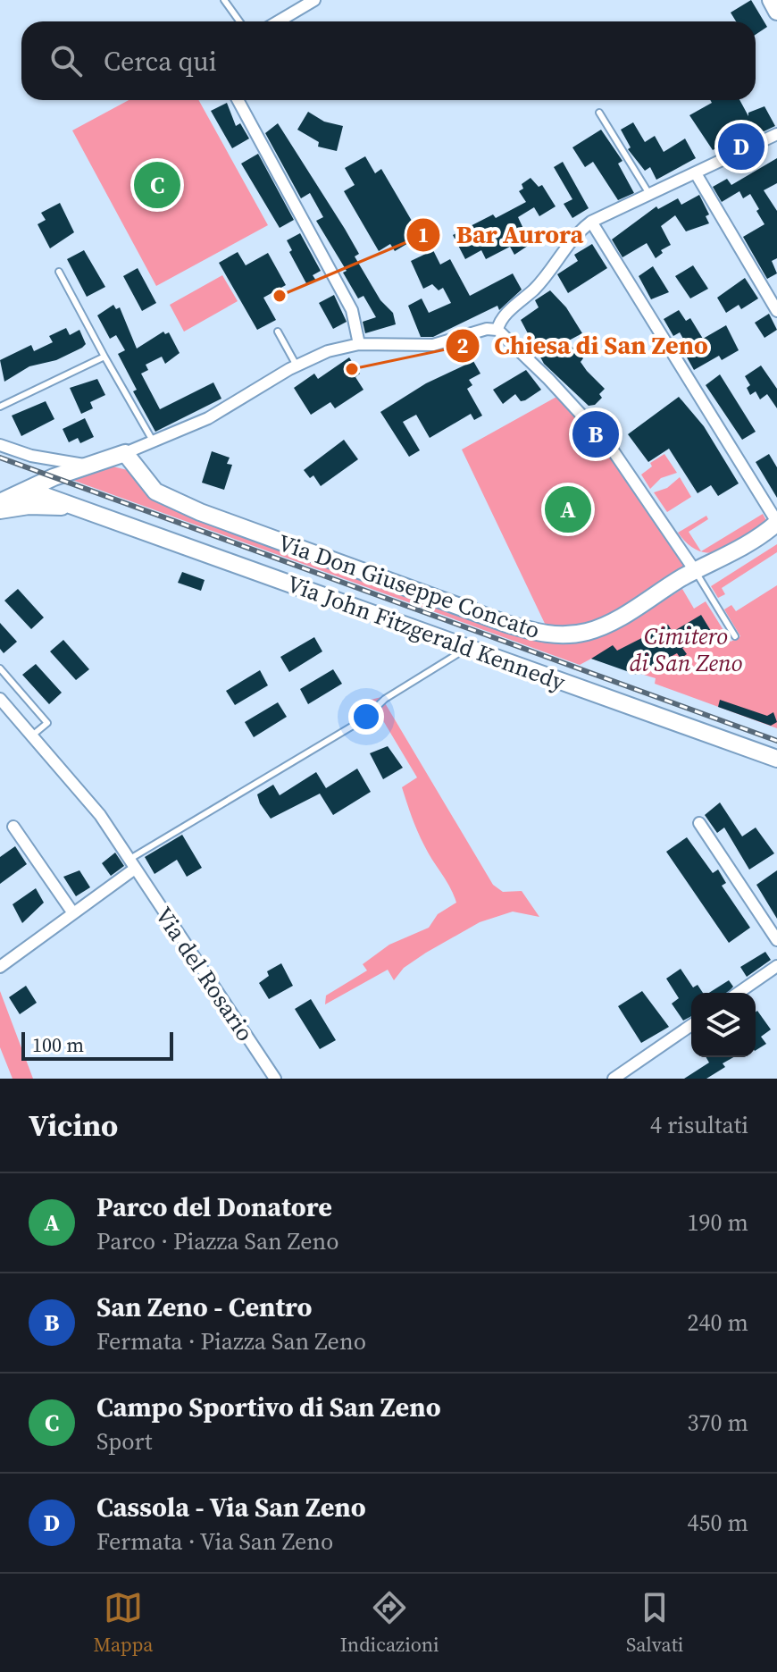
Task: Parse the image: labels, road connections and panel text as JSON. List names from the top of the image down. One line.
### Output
{"streets":{"main road":["Via Don Giuseppe Concato","Via John Fitzgerald Kennedy"],"street":["Via del Rosario"]},"parks":["Cimitero di San Zeno"],"places":["Bar Aurora","Chiesa di San Zeno"],"scale_bar":"100 m","page":{"search":"Cerca qui","pins":["D","C","B","A"],"scale":"100 m","heading":["Vicino","4 risultati"],"list":[{"mark":"A","name":"Parco del Donatore","note":"Parco · Piazza San Zeno","value":"190 m"},{"mark":"B","name":"San Zeno - Centro","note":"Fermata · Piazza San Zeno","value":"240 m"},{"mark":"C","name":"Campo Sportivo di San Zeno","note":"Sport","value":"370 m"},{"mark":"D","name":"Cassola - Via San Zeno","note":"Fermata · Via San Zeno","value":"450 m"}],"nav":["Mappa","Indicazioni","Salvati"]}}
